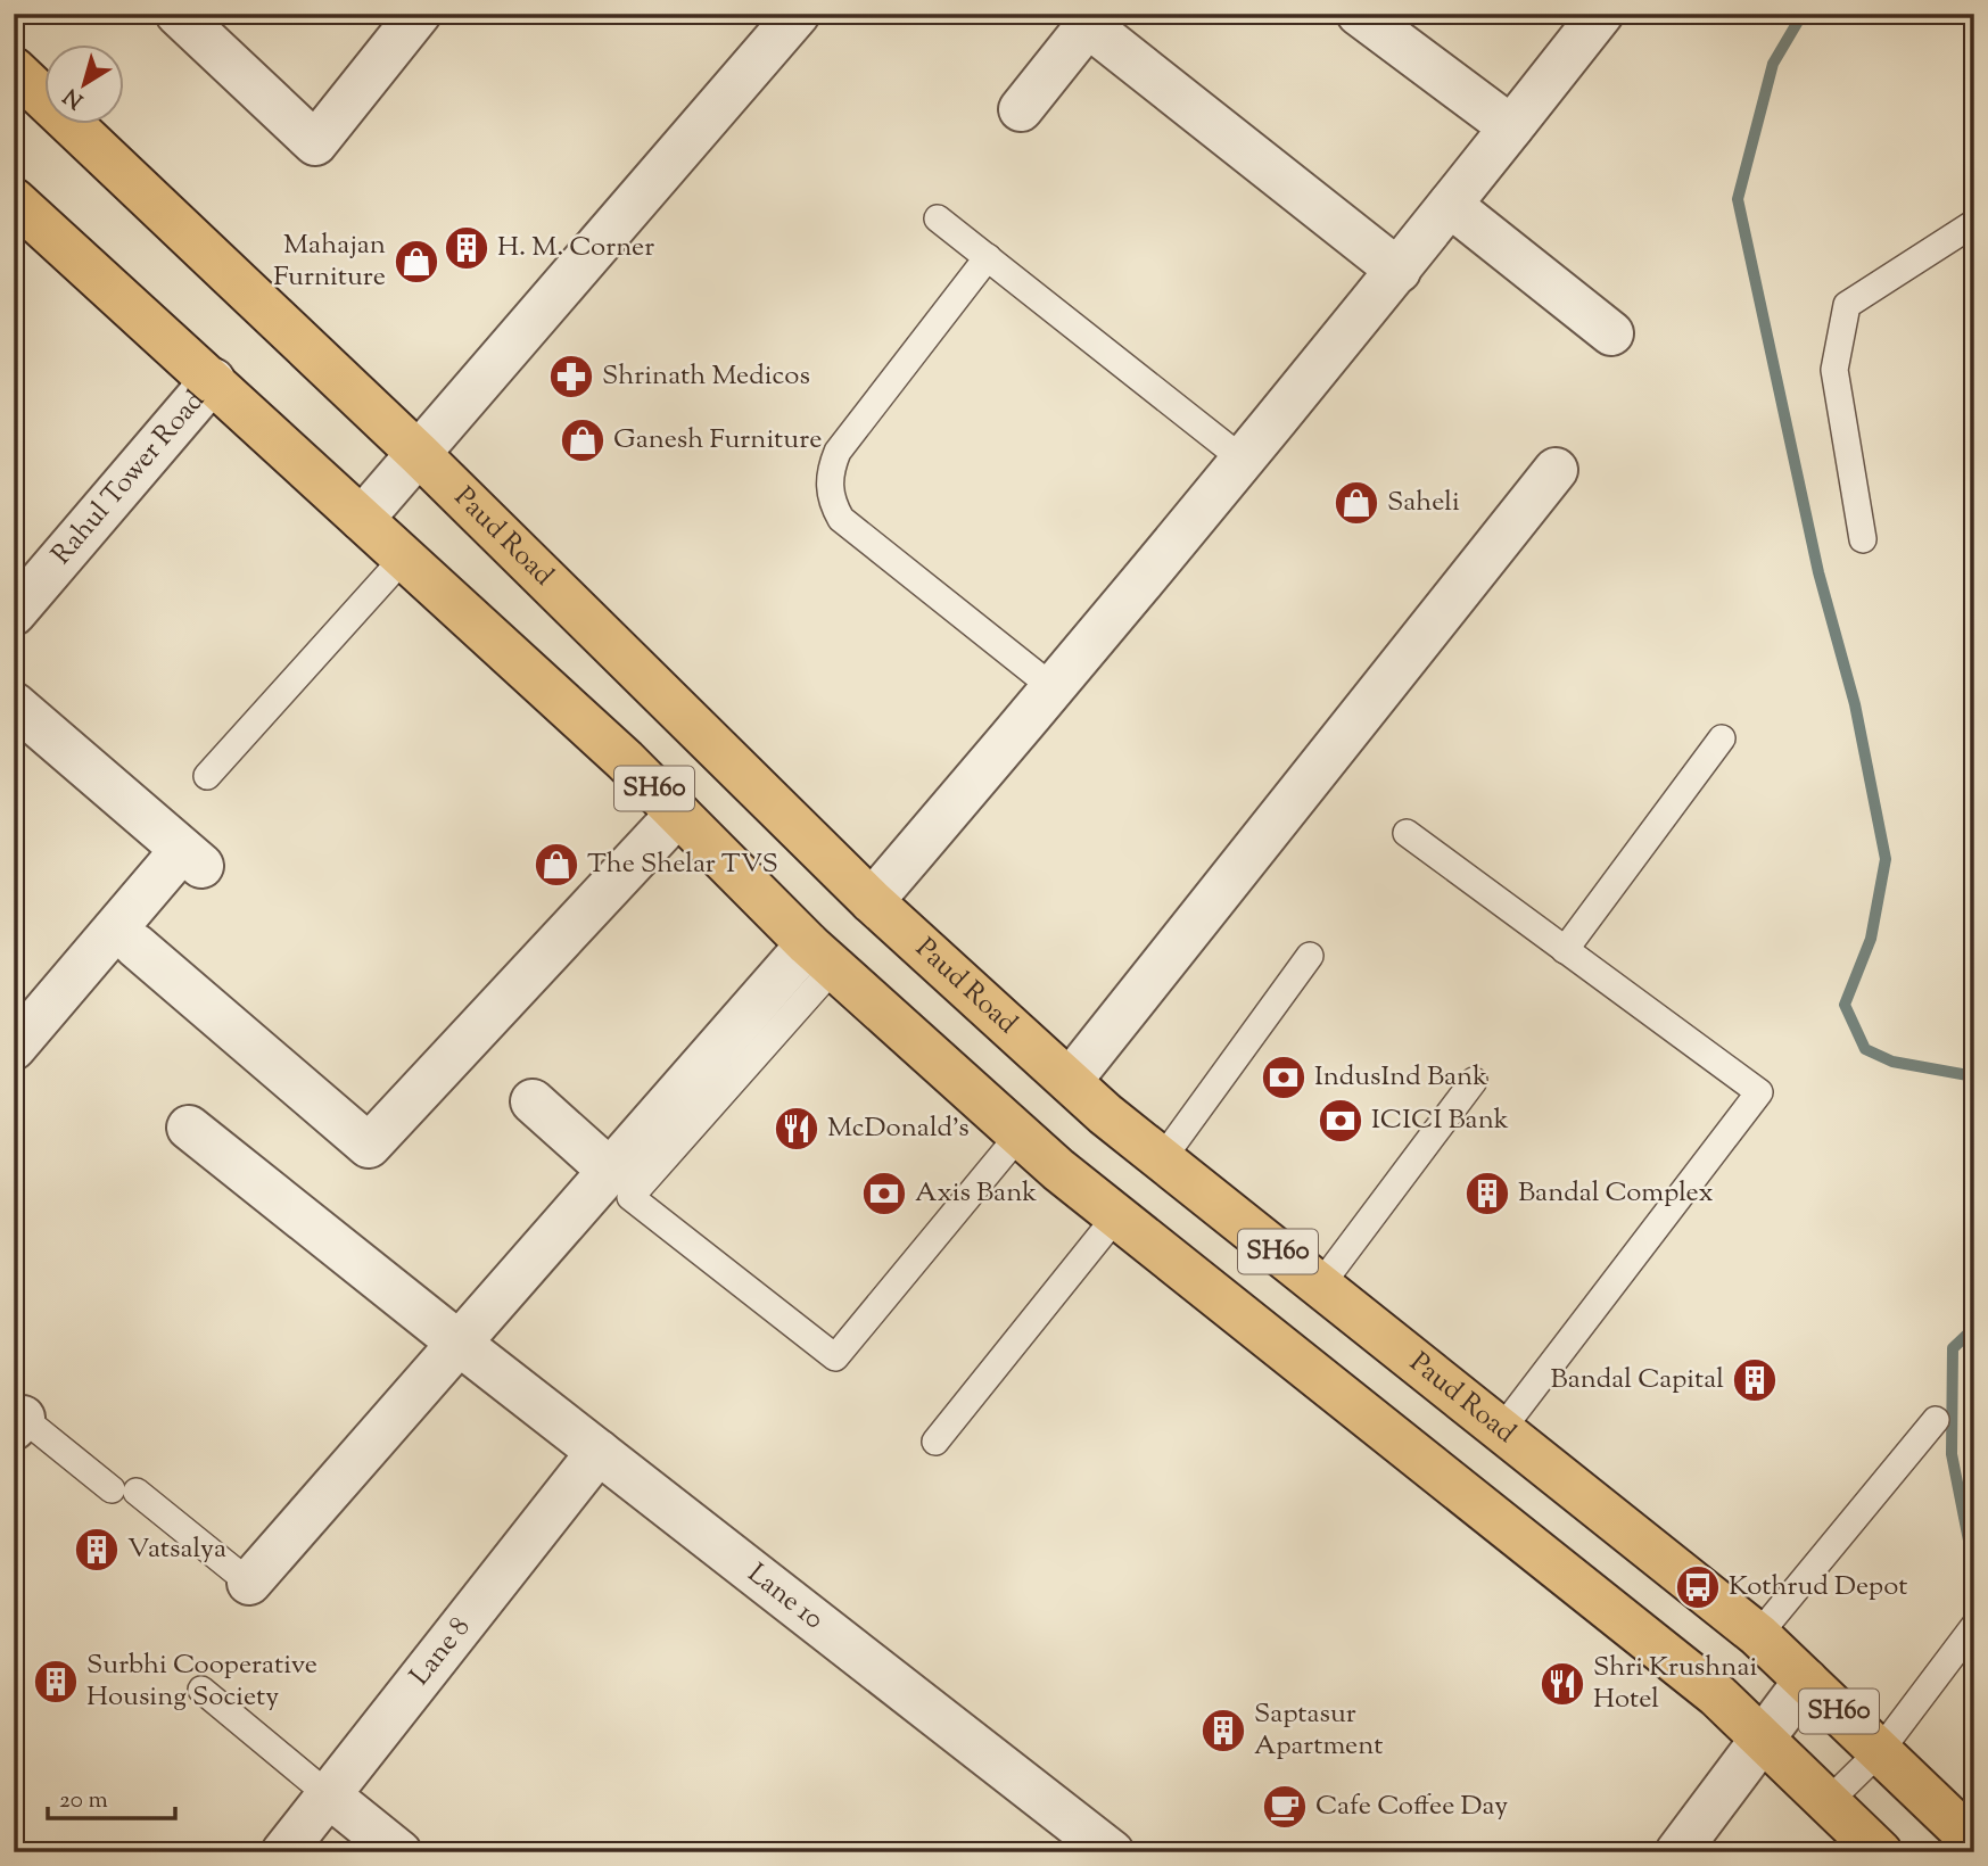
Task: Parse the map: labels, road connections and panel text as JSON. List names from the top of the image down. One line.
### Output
{"streets":{"main road":["Paud Road","SH60"],"street":["Rahul Tower Road","Lane 10","Lane 8"]},"crossings":[["Rahul Tower Road","SH60"],["Lane 10","Lane 8"]],"places":{"building":["H. M. Corner","Bandal Complex","Bandal Capital","Vatsalya","Surbhi Cooperative Housing Society","Saptasur Apartment"],"shop":["Mahajan Furniture","Ganesh Furniture","Saheli","The Shelar TVS"],"pharmacy":["Shrinath Medicos"],"bank":["IndusInd Bank","ICICI Bank","Axis Bank"],"restaurant":["McDonald's","Shri Krushnai Hotel"],"bus stop":["Kothrud Depot"],"cafe":["Cafe Coffee Day"]},"scale_bar":"20 m","north":"bottom left"}
